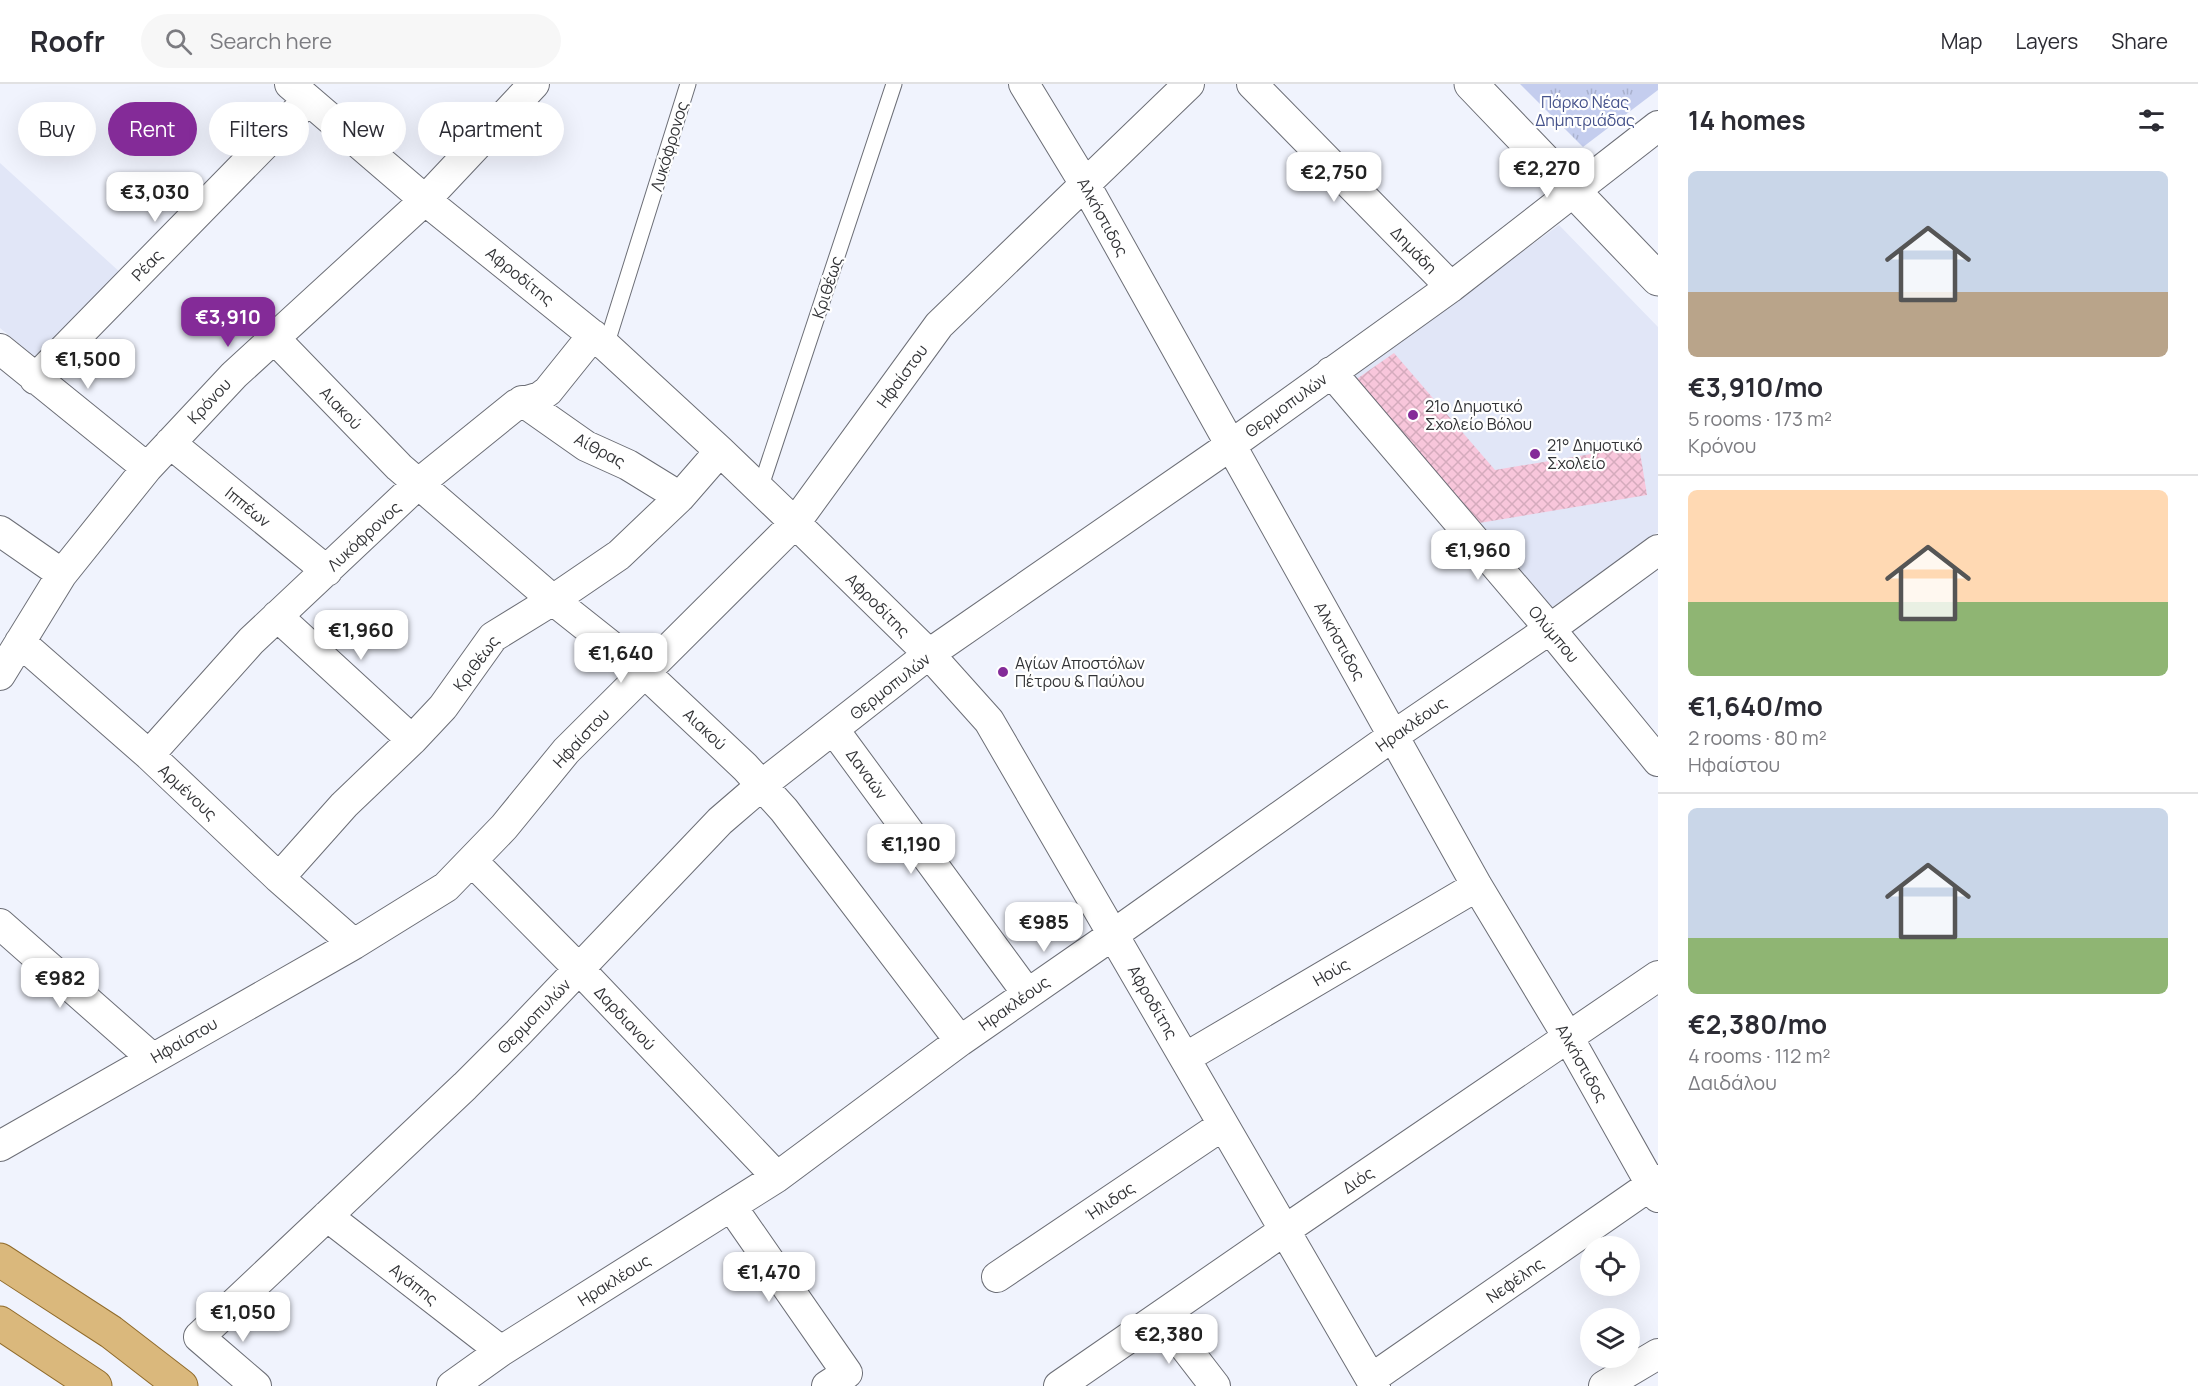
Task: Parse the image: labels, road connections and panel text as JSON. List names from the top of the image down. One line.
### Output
{"streets":{"street":["Λυκόφρoνος","Αλκήστιδος","Δημάδη","Ρέας","Αφροδίτης","Κριθέως","Ηφαίστου","Κρόνου","Θερμοπυλών","Αιακού","Αίθρας","Ιππέων","Ολύμπου","Ηρακλέους","Δαναών","Αρμένους","Ηούς","Δαρδιανού","Διός","Ήλιδας","Νεφέλης","Αγάπης"]},"crossings":[["Λυκόφρoνος","Αφροδίτης"],["Λυκόφρoνος","Αιακού"],["Λυκόφρoνος","Αίθρας"],["Λυκόφρoνος","Ιππέων"],["Λυκόφρoνος","Αρμένους"],["Αλκήστιδος","Ηφαίστου"],["Αλκήστιδος","Θερμοπυλών"],["Αλκήστιδος","Ηρακλέους"],["Αλκήστιδος","Ηούς"],["Αλκήστιδος","Διός"],["Αλκήστιδος","Νεφέλης"],["Δημάδη","Θερμοπυλών"],["Ρέας","Αφροδίτης"],["Αφροδίτης","Κριθέως"],["Αφροδίτης","Ηφαίστου"],["Αφροδίτης","Κρόνου"],["Αφροδίτης","Θερμοπυλών"],["Αφροδίτης","Ηρακλέους"],["Αφροδίτης","Ηούς"],["Αφροδίτης","Διός"],["Αφροδίτης","Ήλιδας"],["Αφροδίτης","Νεφέλης"],["Κριθέως","Αιακού"],["Κριθέως","Αίθρας"],["Κριθέως","Αρμένους"],["Ηφαίστου","Αιακού"],["Ηφαίστου","Αρμένους"],["Ηφαίστου","Δαρδιανού"],["Κρόνου","Αιακού"],["Κρόνου","Ιππέων"],["Κρόνου","Αρμένους"],["Θερμοπυλών","Αιακού"],["Θερμοπυλών","Ολύμπου"],["Θερμοπυλών","Δαναών"],["Θερμοπυλών","Δαρδιανού"],["Θερμοπυλών","Αγάπης"],["Αιακού","Ηρακλέους"],["Ολύμπου","Ηρακλέους"],["Ηρακλέους","Δαναών"],["Ηρακλέους","Δαρδιανού"],["Ηρακλέους","Αγάπης"]],"parks":["Πάρκο Νέας Δημητριάδας"],"places":["21ο Δημοτικό Σχολείο Βόλου","21° Δημοτικό Σχολείο","Αγίων Αποστόλων Πέτρου & Παύλου"],"page":{"header":"Roofr","search":"Search here","nav":["Map","Layers","Share"],"heading":"14 homes","chip":["Buy","Rent","Filters","New","Apartment"],"price":["€2,270","€2,750","€3,030","€3,910","€1,500","€1,960","€1,960","€1,640","€1,190","€985","€982","€1,470","€1,050","€2,380"],"list":[{"name":"€3,910/mo","note":"5 rooms · 173 m² · Κρόνου"},{"name":"€1,640/mo","note":"2 rooms · 80 m² · Ηφαίστου"},{"name":"€2,380/mo","note":"4 rooms · 112 m² · Δαιδάλου"}]}}
